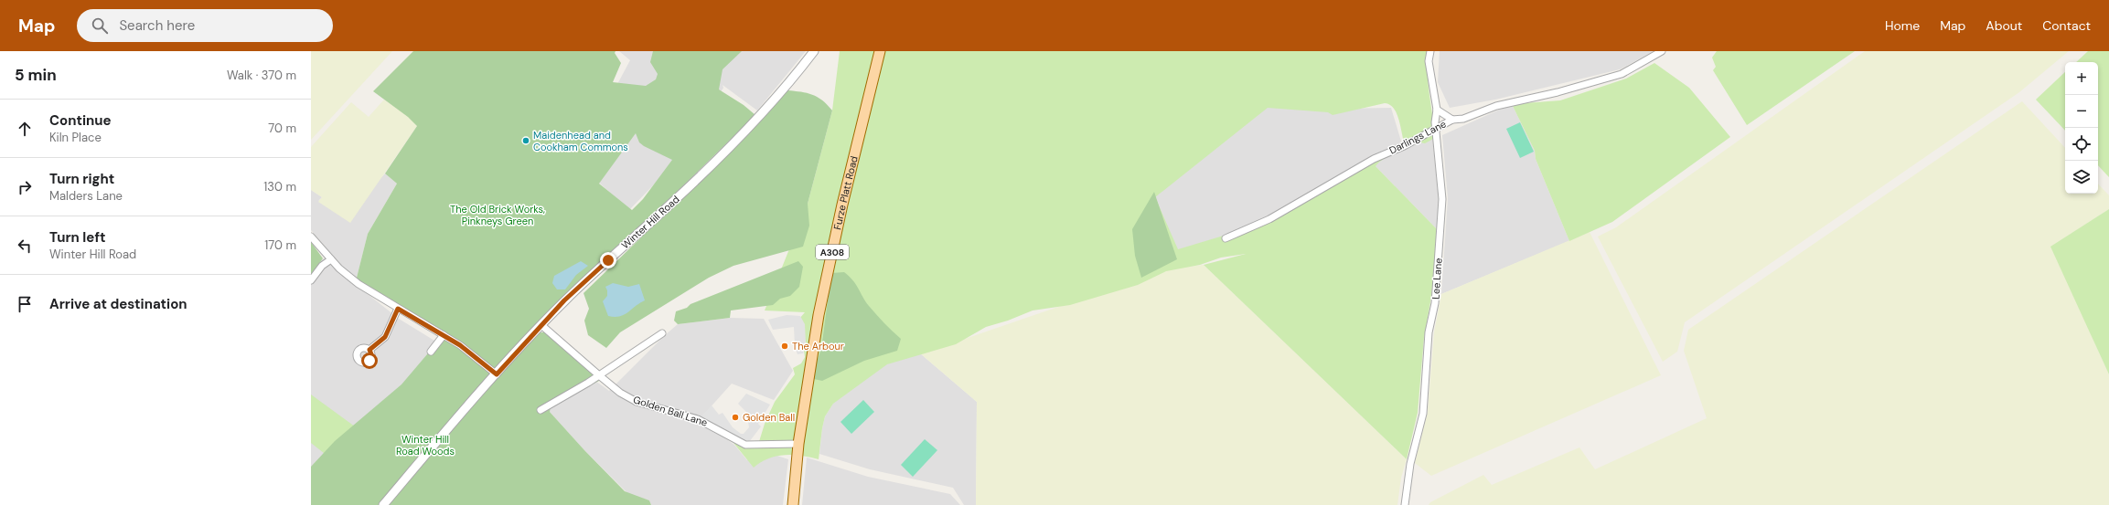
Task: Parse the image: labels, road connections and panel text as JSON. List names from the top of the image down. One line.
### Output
{"streets":{"main road":["Furze Platt Road","A308"],"street":["Darlings Lane","Winter Hill Road","Lee Lane","Golden Ball Lane"]},"crossings":[["Darlings Lane","Lee Lane"],["Furze Platt Road","A308"],["Furze Platt Road","Golden Ball Lane"],["Winter Hill Road","Golden Ball Lane"],["A308","Golden Ball Lane"]],"parks":["The Old Brick Works, Pinkneys Green","Winter Hill Road Woods"],"places":["Maidenhead and Cookham Commons","The Arbour","Golden Ball"],"page":{"header":"Map","search":"Search here","nav":["Home","Map","About","Contact"],"heading":["5 min","Walk · 370 m"],"map_buttons":["+","−"],"list":[["Continue","Kiln Place","70 m"],["Turn right","Malders Lane","130 m"],["Turn left","Winter Hill Road","170 m"],"Arrive at destination"]}}
